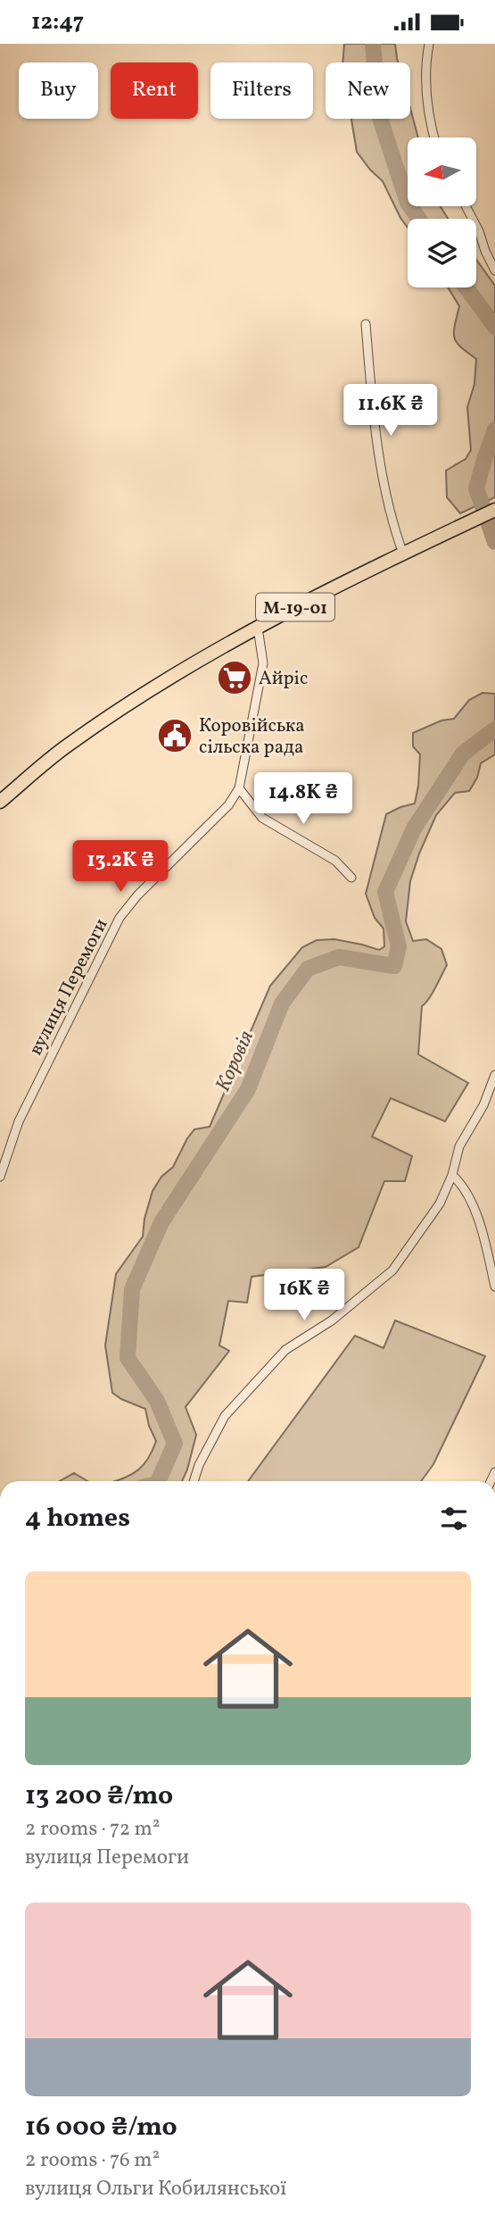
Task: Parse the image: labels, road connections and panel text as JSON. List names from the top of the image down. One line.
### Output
{"streets":{"main road":["М-19-01"],"street":["вулиця Перемоги"]},"crossings":[["М-19-01","вулиця Перемоги"]],"water":["Коровія"],"places":{"supermarket":["Айріс"],"public building":["Коровійська сільска рада"]},"north":"left","page":{"status":"12:47","chip":["Buy","Rent","Filters","New"],"price":["11.6K ₴","14.8K ₴","13.2K ₴","16K ₴"],"heading":"4 homes","list":[{"name":"13 200 ₴/mo","note":"2 rooms · 72 m² · вулиця Перемоги"},{"name":"16 000 ₴/mo","note":"2 rooms · 76 m² · вулиця Ольги Кобилянської"}]}}
